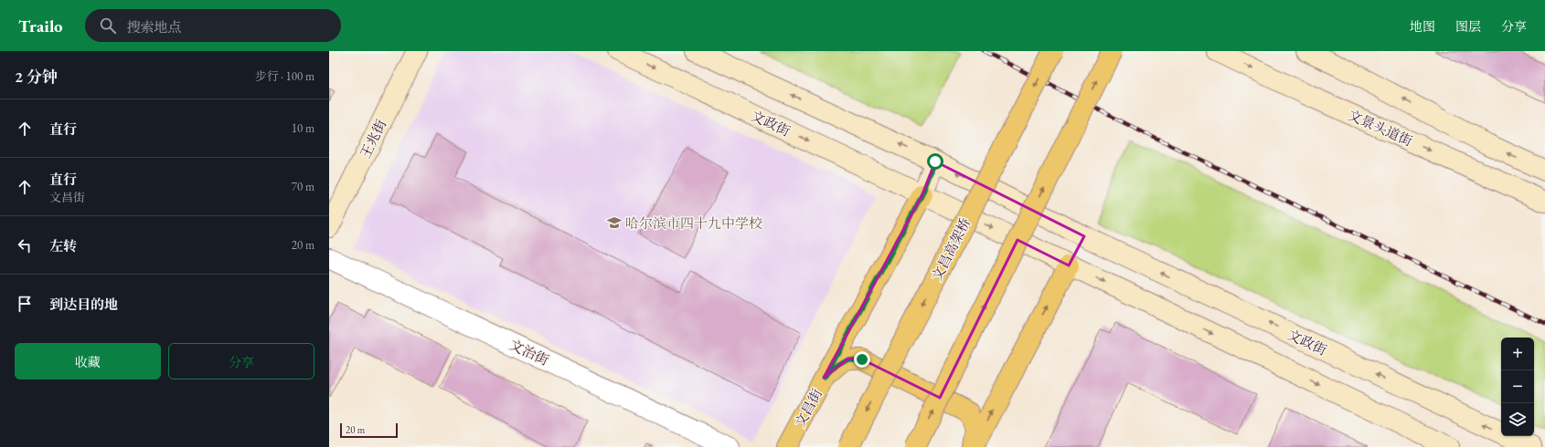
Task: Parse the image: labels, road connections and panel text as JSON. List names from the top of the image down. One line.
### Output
{"streets":{"main road":["文政街","文景头道街","王兆街","文昌高架桥","文昌街"],"street":["文治街"]},"crossings":[["文政街","文昌街"]],"places":{"school or university":["哈尔滨市四十九中学校"]},"scale_bar":"20 m","page":{"header":"Trailo","search":"搜索地点","nav":["地图","图层","分享"],"heading":["2 分钟","步行 · 100 m"],"list":[["直行","10 m"],["直行","文昌街","70 m"],["左转","20 m"],"到达目的地"],"buttons":["收藏","分享"],"map_buttons":["+","−"],"scale":"20 m"}}
